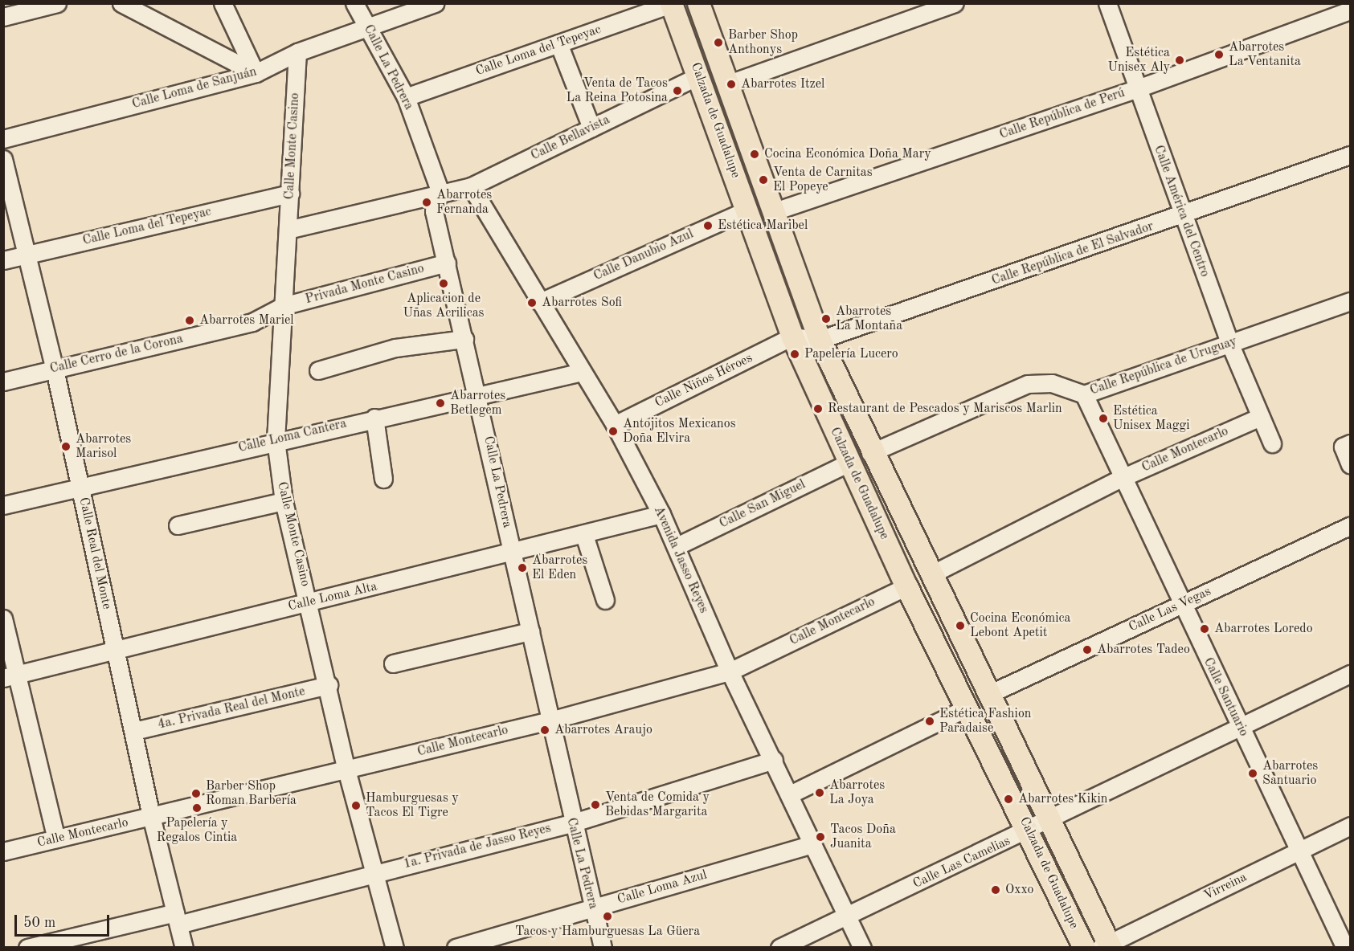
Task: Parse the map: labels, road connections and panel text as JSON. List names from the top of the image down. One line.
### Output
{"streets":{"main road":["Calzada de Guadalupe"],"street":["Calle Loma del Tepeyac","Calle La Pedrera","Calle Loma de Sanjuán","Calle República de Perú","Calle Bellavista","Calle Monte Casino","Calle América del Centro","Calle República de El Salvador","Calle Danubio Azul","Privada Monte Casino","Calle Cerro de la Corona","Calle República de Uruguay","Calle Niños Héroes","Calle Loma Cantera","Calle Montecarlo","Calle San Miguel","Calle Real del Monte","Avenida Jasso Reyes","Calle Loma Alta","Calle Las Vegas","Calle Santuario","4a. Privada Real del Monte","1a. Privada de Jasso Reyes","Calle Las Camelias","Virreina","Calle Loma Azul"]},"crossings":[["Calle Loma del Tepeyac","Calle La Pedrera"],["Calle Loma del Tepeyac","Calzada de Guadalupe"],["Calle Loma del Tepeyac","Calle Monte Casino"],["Calle Loma del Tepeyac","Calle Real del Monte"],["Calle La Pedrera","Calle Loma de Sanjuán"],["Calle La Pedrera","Calle Bellavista"],["Calle La Pedrera","Privada Monte Casino"],["Calle La Pedrera","Calle Loma Cantera"],["Calle La Pedrera","Calle Montecarlo"],["Calle La Pedrera","Calle Loma Alta"],["Calle La Pedrera","1a. Privada de Jasso Reyes"],["Calle La Pedrera","Calle Loma Azul"],["Calle Loma de Sanjuán","Calle Monte Casino"],["Calle República de Perú","Calzada de Guadalupe"],["Calle República de Perú","Calle América del Centro"],["Calzada de Guadalupe","Calle Bellavista"],["Calzada de Guadalupe","Calle República de El Salvador"],["Calzada de Guadalupe","Calle Danubio Azul"],["Calzada de Guadalupe","Calle República de Uruguay"],["Calzada de Guadalupe","Calle Niños Héroes"],["Calzada de Guadalupe","Calle Montecarlo"],["Calzada de Guadalupe","Calle San Miguel"],["Calzada de Guadalupe","Calle Las Vegas"],["Calzada de Guadalupe","Calle Las Camelias"],["Calzada de Guadalupe","Virreina"],["Calle Bellavista","Avenida Jasso Reyes"],["Calle Monte Casino","Privada Monte Casino"],["Calle Monte Casino","Calle Cerro de la Corona"],["Calle Monte Casino","Calle Loma Cantera"],["Calle Monte Casino","Calle Montecarlo"],["Calle Monte Casino","Calle Loma Alta"],["Calle Monte Casino","4a. Privada Real del Monte"],["Calle Monte Casino","1a. Privada de Jasso Reyes"],["Calle América del Centro","Calle República de El Salvador"],["Calle América del Centro","Calle República de Uruguay"],["Calle América del Centro","Calle Montecarlo"],["Calle República de El Salvador","Calle Niños Héroes"],["Calle Danubio Azul","Avenida Jasso Reyes"],["Privada Monte Casino","Calle Cerro de la Corona"],["Calle Cerro de la Corona","Calle Real del Monte"],["Calle República de Uruguay","Calle Santuario"],["Calle Niños Héroes","Avenida Jasso Reyes"],["Calle Loma Cantera","Calle Real del Monte"],["Calle Loma Cantera","Avenida Jasso Reyes"],["Calle Montecarlo","Calle Real del Monte"],["Calle Montecarlo","Avenida Jasso Reyes"],["Calle Montecarlo","Calle Santuario"],["Calle San Miguel","Avenida Jasso Reyes"],["Calle Real del Monte","Calle Loma Alta"],["Calle Real del Monte","4a. Privada Real del Monte"],["Calle Real del Monte","1a. Privada de Jasso Reyes"],["Avenida Jasso Reyes","Calle Loma Alta"],["Avenida Jasso Reyes","1a. Privada de Jasso Reyes"],["Avenida Jasso Reyes","Calle Las Camelias"],["Avenida Jasso Reyes","Calle Loma Azul"],["Calle Las Vegas","Calle Santuario"],["Calle Santuario","Calle Las Camelias"],["Calle Santuario","Virreina"]],"places":["Barber Shop Anthonys","Abarrotes La Ventanita","Estética Unisex Aly","Abarrotes Itzel","Venta de Tacos La Reina Potosina","Cocina Económica Doña Mary","Venta de Carnitas El Popeye","Abarrotes Fernanda","Estética Maribel","Aplicacion de Uñas Acrilicas","Abarrotes Sofi","Abarrotes La Montaña","Abarrotes Mariel","Papelería Lucero","Abarrotes Betlegem","Restaurant de Pescados y Mariscos Marlin","Estética Unisex Maggi","Antojitos Mexicanos Doña Elvira","Abarrotes Marisol","Abarrotes El Eden","Cocina Económica Lebont Apetit","Abarrotes Loredo","Abarrotes Tadeo","Estética Fashion Paradaise","Abarrotes Araujo","Abarrotes Santuario","Abarrotes La Joya","Barber Shop Roman Barbería","Abarrotes Kikin","Venta de Comida y Bebidas Margarita","Hamburguesas y Tacos El Tigre","Papelería y Regalos Cintia","Tacos Doña Juanita","Oxxo","Tacos y Hamburguesas La Güera"],"scale_bar":"50 m"}
